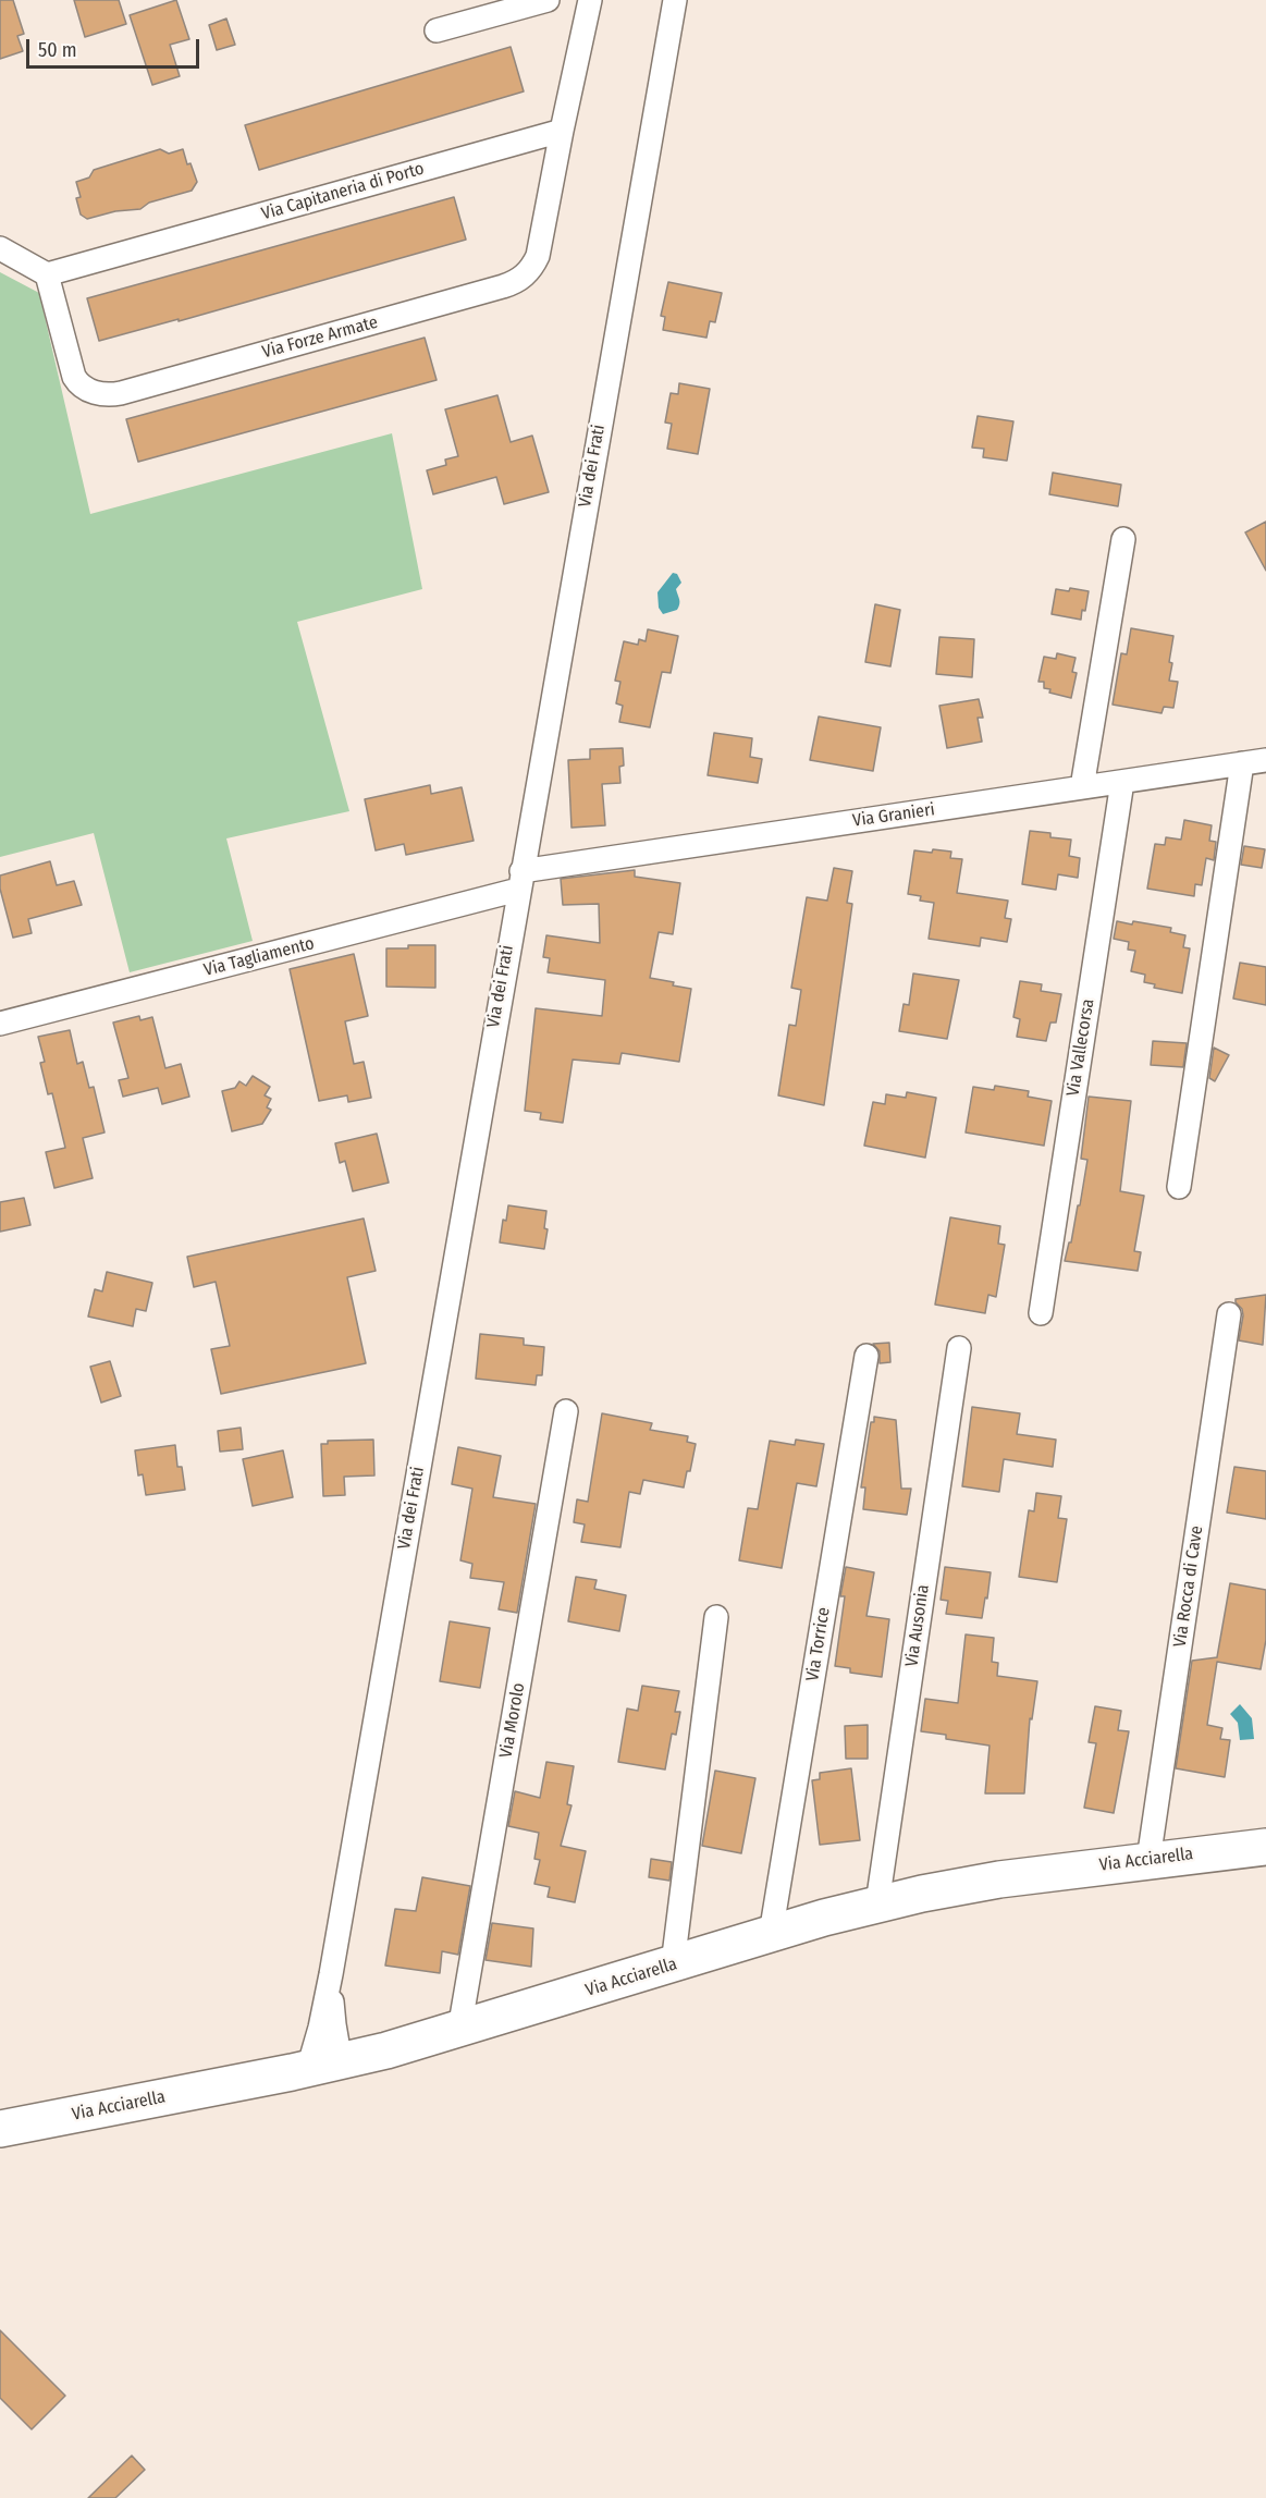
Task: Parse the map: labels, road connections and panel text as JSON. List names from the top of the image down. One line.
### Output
{"streets":{"main road":["Via Acciarella"],"street":["Via Capitaneria di Porto","Via Forze Armate","Via dei Frati","Via Granieri","Via Tagliamento","Via Vallecorsa","Via Rocca di Cave","Via Ausonia","Via Torrice","Via Morolo"]},"crossings":[["Via Capitaneria di Porto","Via Forze Armate"],["Via dei Frati","Via Granieri"],["Via dei Frati","Via Tagliamento"],["Via dei Frati","Via Acciarella"],["Via Granieri","Via Tagliamento"],["Via Granieri","Via Vallecorsa"],["Via Rocca di Cave","Via Acciarella"],["Via Ausonia","Via Acciarella"],["Via Torrice","Via Acciarella"],["Via Morolo","Via Acciarella"]],"scale_bar":"50 m"}
